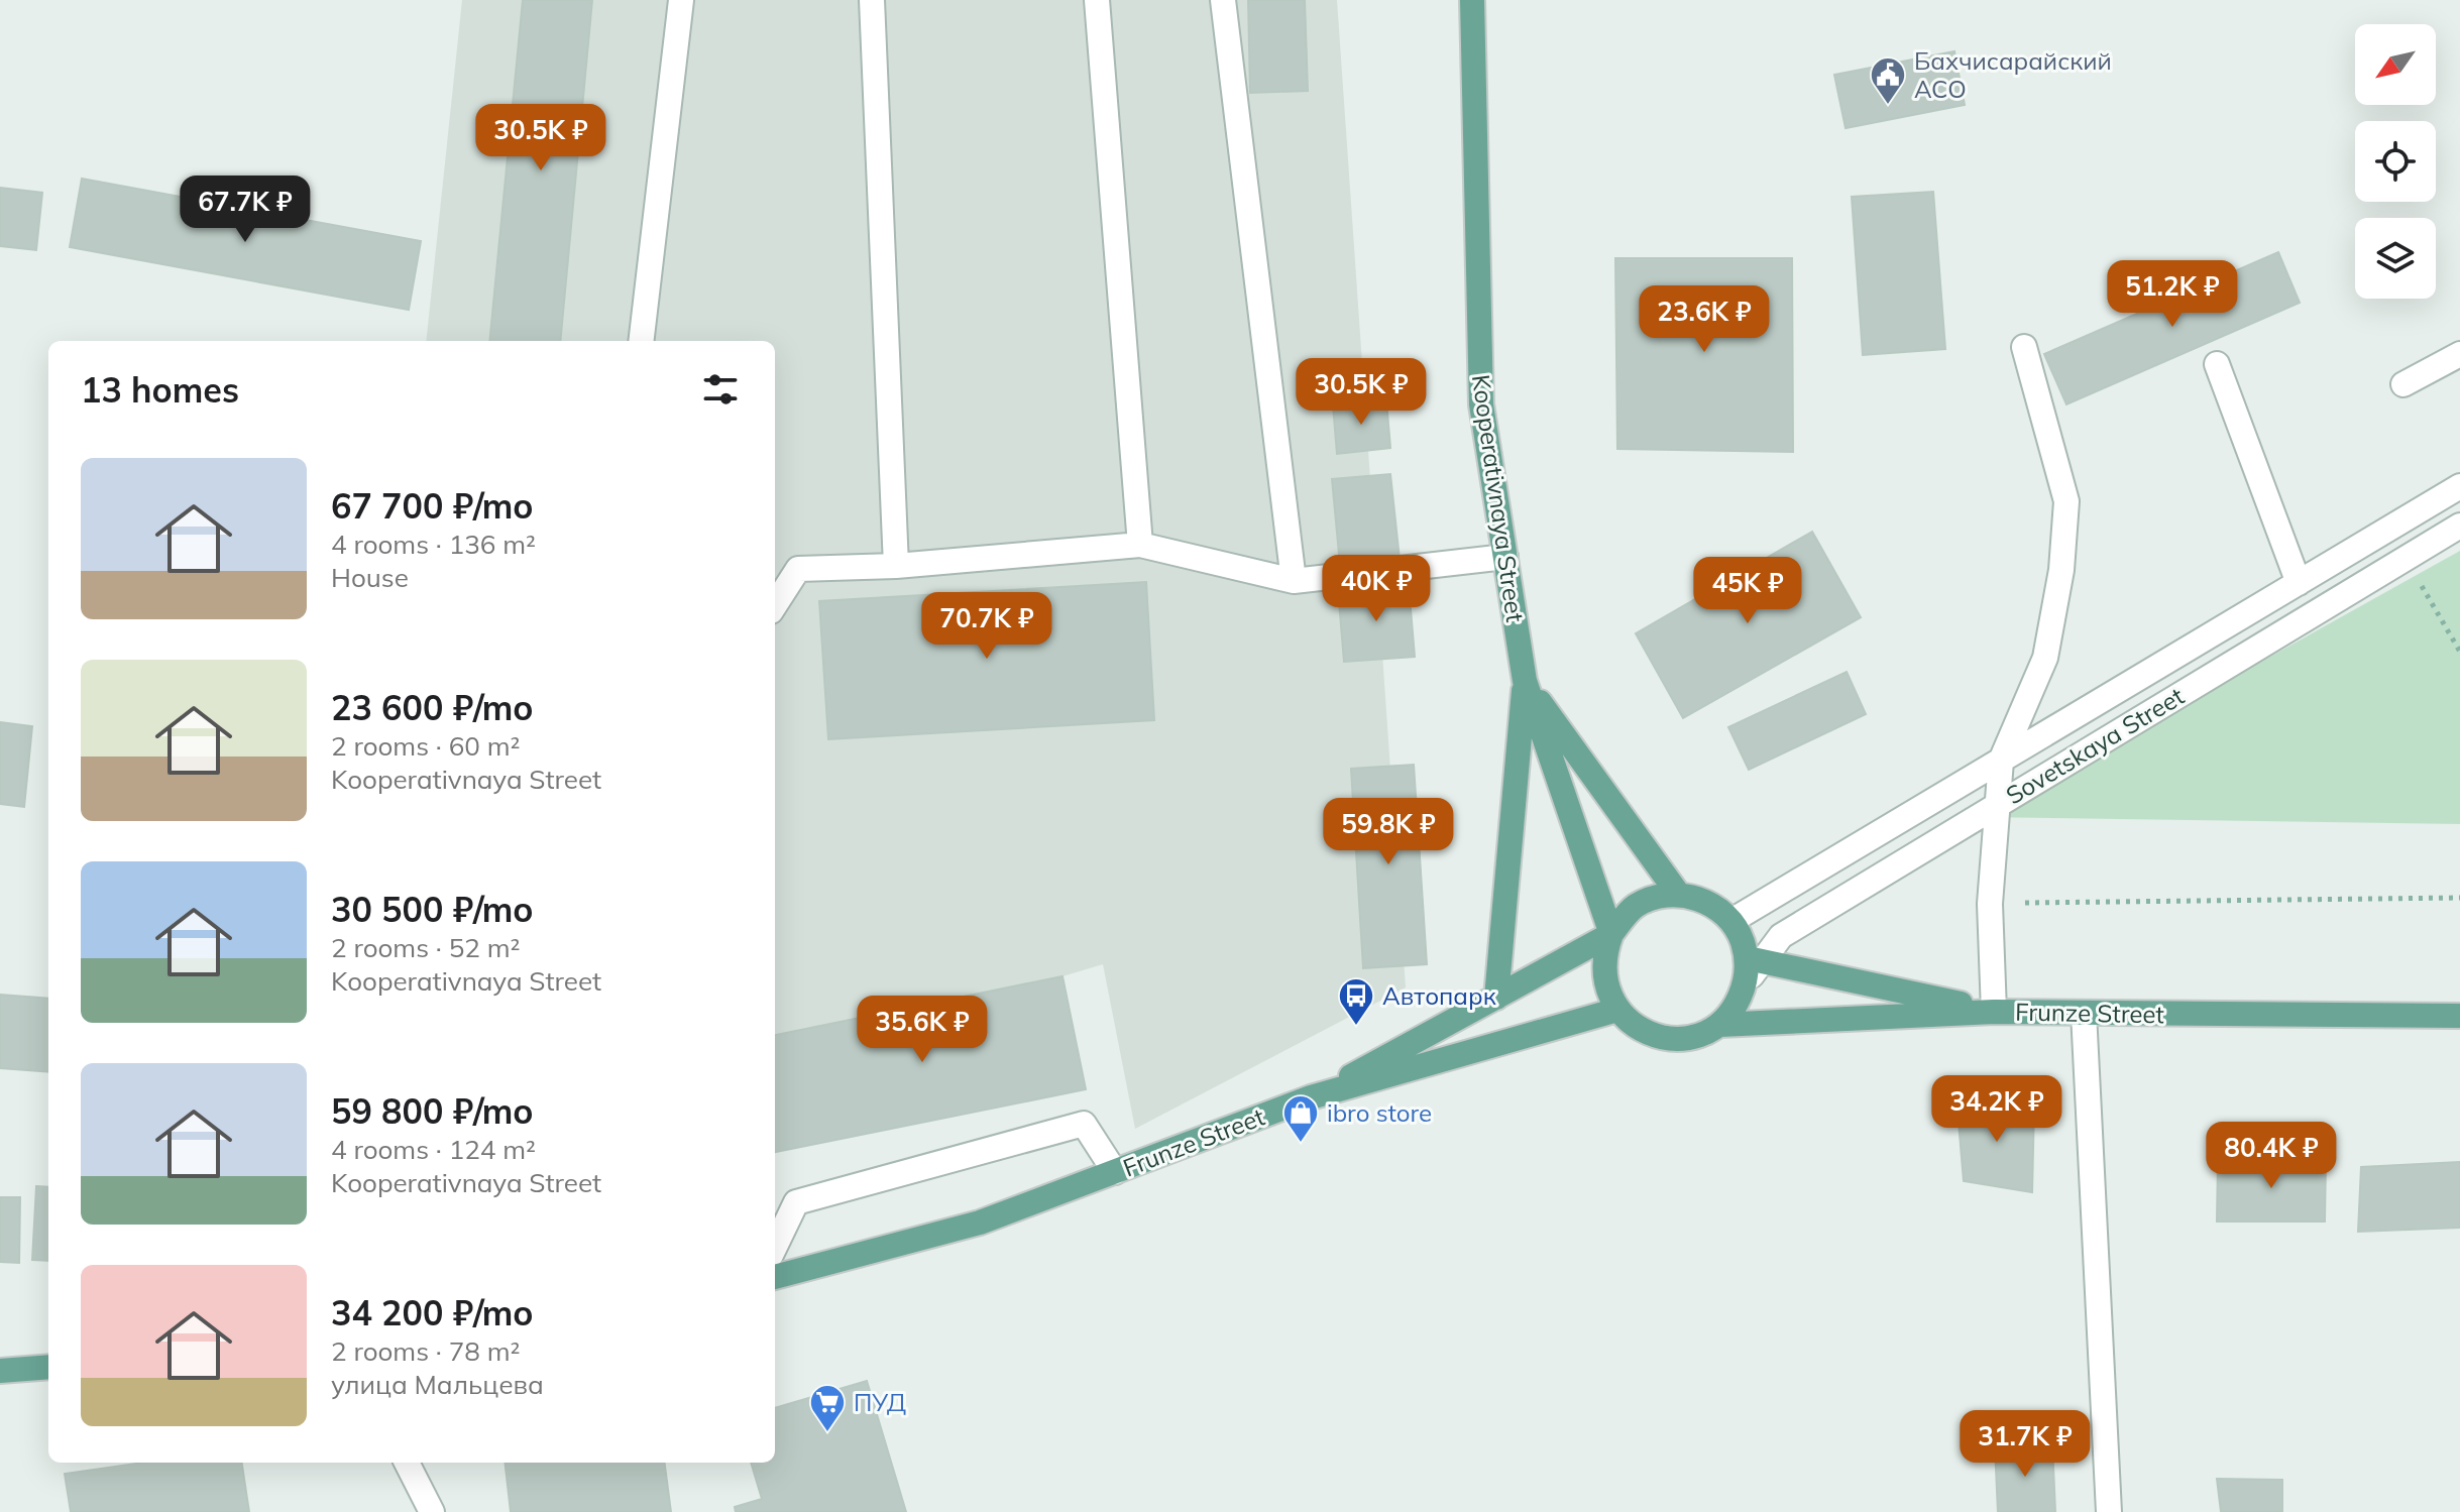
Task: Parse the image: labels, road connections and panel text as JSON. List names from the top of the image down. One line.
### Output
{"streets":{"main road":["Kooperativnaya Street","Frunze Street"],"street":["Sovetskaya Street"]},"crossings":[["Kooperativnaya Street","Sovetskaya Street"],["Kooperativnaya Street","Frunze Street"],["Sovetskaya Street","Frunze Street"]],"places":{"public building":["Бахчисарайский АСО"],"bus stop":["Автопарк"],"shop":["ibro store"],"supermarket":["ПУД"]},"north":"bottom left","page":{"price":["30.5K ₽","67.7K ₽","51.2K ₽","23.6K ₽","30.5K ₽","40K ₽","45K ₽","70.7K ₽","59.8K ₽","35.6K ₽","34.2K ₽","80.4K ₽","31.7K ₽"],"heading":"13 homes","list":[{"name":"67 700 ₽/mo","note":"4 rooms · 136 m² · House"},{"name":"23 600 ₽/mo","note":"2 rooms · 60 m² · Kooperativnaya Street"},{"name":"30 500 ₽/mo","note":"2 rooms · 52 m² · Kooperativnaya Street"},{"name":"59 800 ₽/mo","note":"4 rooms · 124 m² · Kooperativnaya Street"},{"name":"34 200 ₽/mo","note":"2 rooms · 78 m² · улица Мальцева"}]}}
